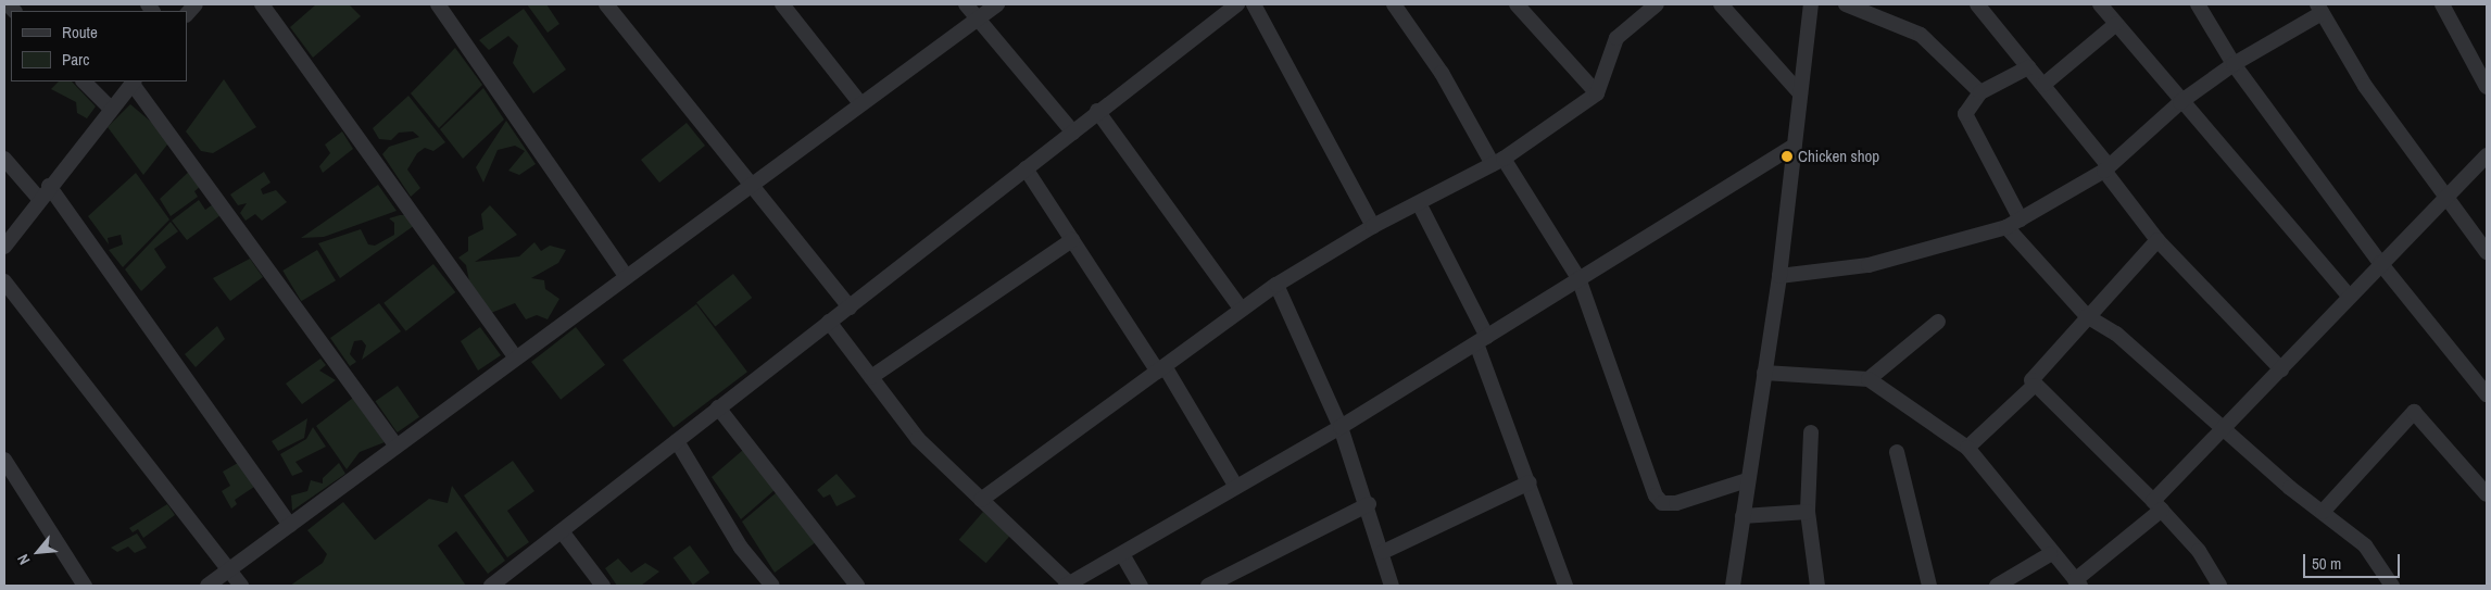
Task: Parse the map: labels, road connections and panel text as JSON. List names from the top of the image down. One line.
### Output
{"places":["Chicken shop"],"legend":["Route","Parc"],"scale_bar":"50 m","north":"bottom left"}
